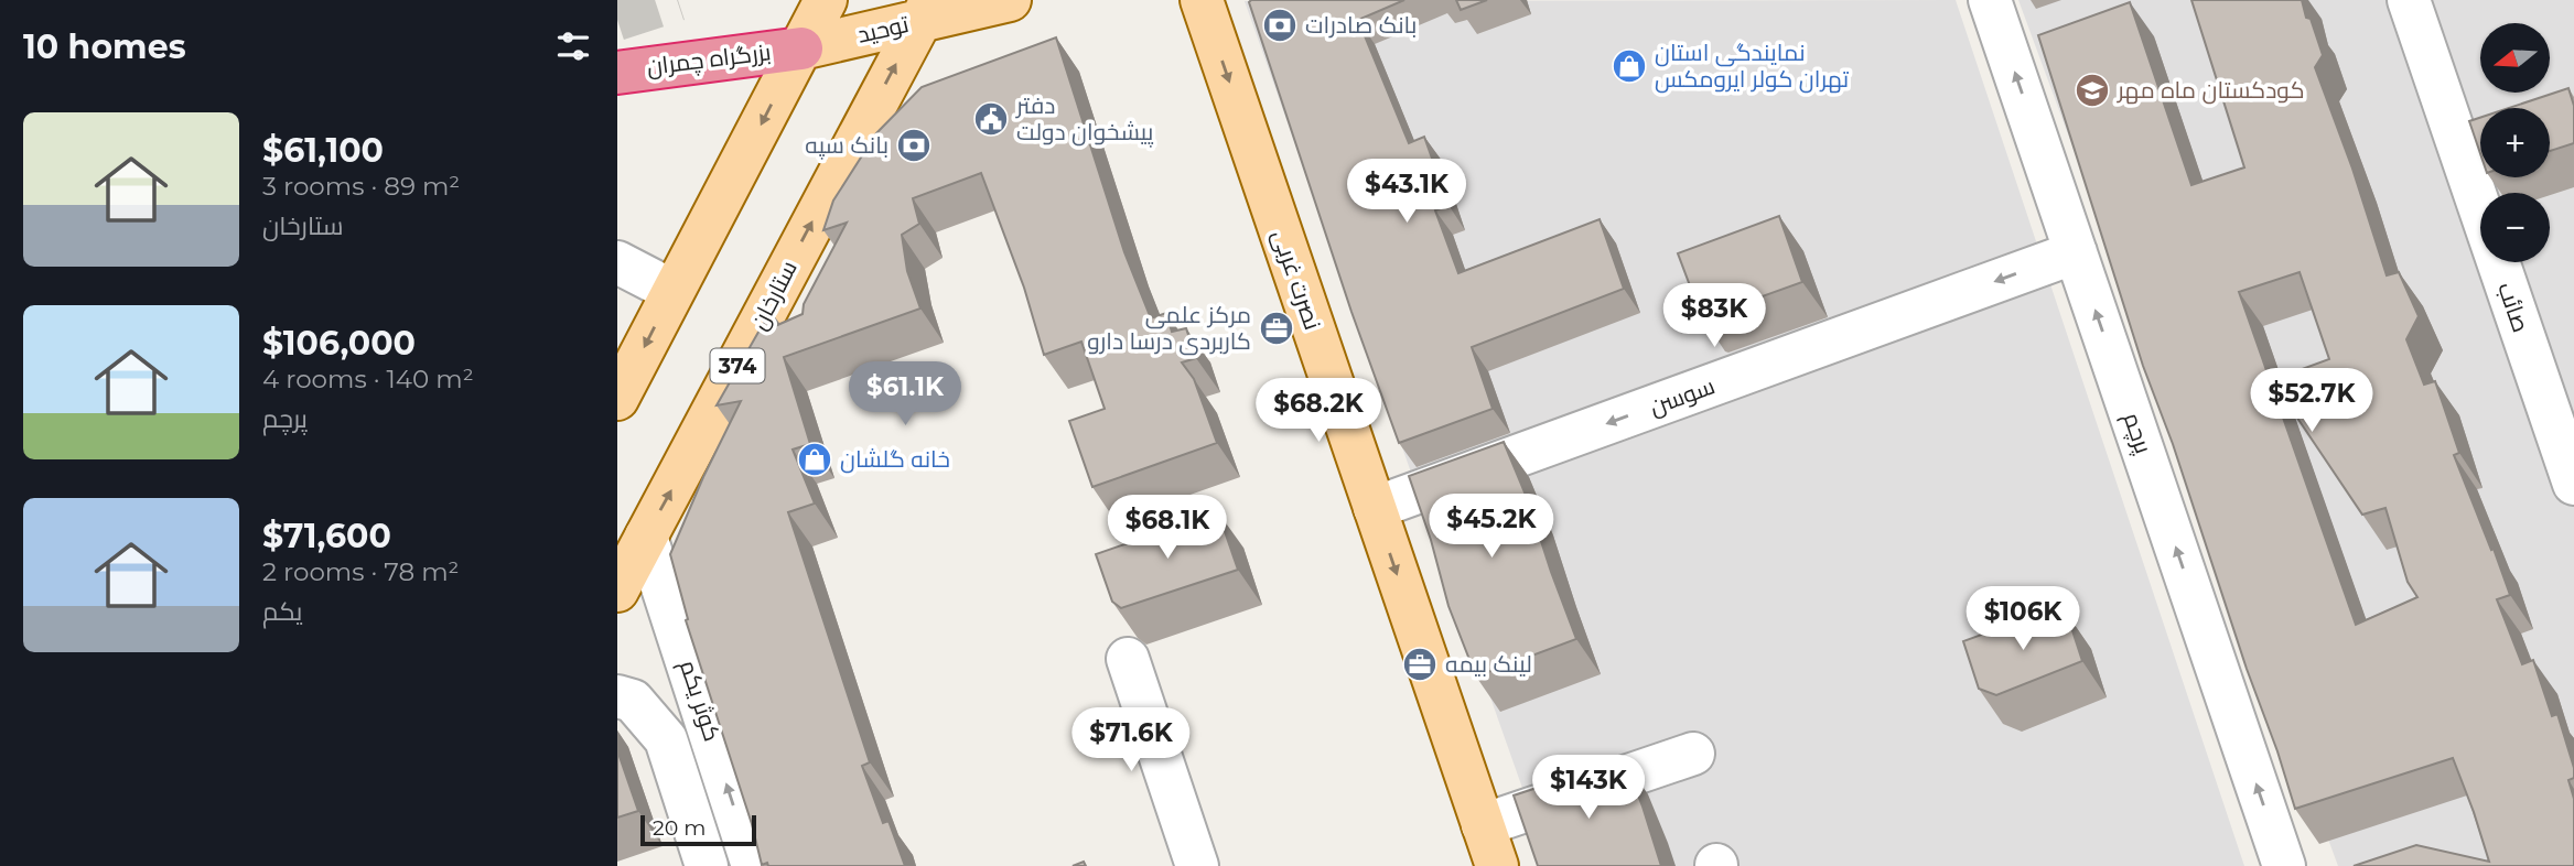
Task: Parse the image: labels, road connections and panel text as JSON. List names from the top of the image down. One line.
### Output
{"streets":{"highway":["بزرگراه چمران"],"main road":["توحید","نصرت غربی","ستارخان","374"],"street":["صائب","سوسن","پرچم","کوثر یکم"]},"crossings":[["توحید","بزرگراه چمران"],["توحید","ستارخان"],["نصرت غربی","سوسن"],["ستارخان","کوثر یکم"],["سوسن","پرچم"]],"one_way":["نصرت غربی","سوسن","پرچم"],"places":{"bank":["بانک صادرات","بانک سپه"],"shop":["نمایندگی استان تهران کولر ایرومکس","خانه گلشان"],"school or university":["کودکستان ماه مهر"],"public building":["دفتر پیشخوان دولت"],"office":["مرکز علمی کاربردی درسا دارو","لینک بیمه"]},"scale_bar":"20 m","north":"left","page":{"heading":"10 homes","map_buttons":["+","−"],"list":[{"name":"$61,100","note":"3 rooms · 89 m² · ستارخان"},{"name":"$106,000","note":"4 rooms · 140 m² · پرچم"},{"name":"$71,600","note":"2 rooms · 78 m² · یکم"}],"price":["$43.1K","$83K","$61.1K","$52.7K","$68.2K","$45.2K","$68.1K","$106K","$71.6K","$143K"],"scale":"20 m"}}
